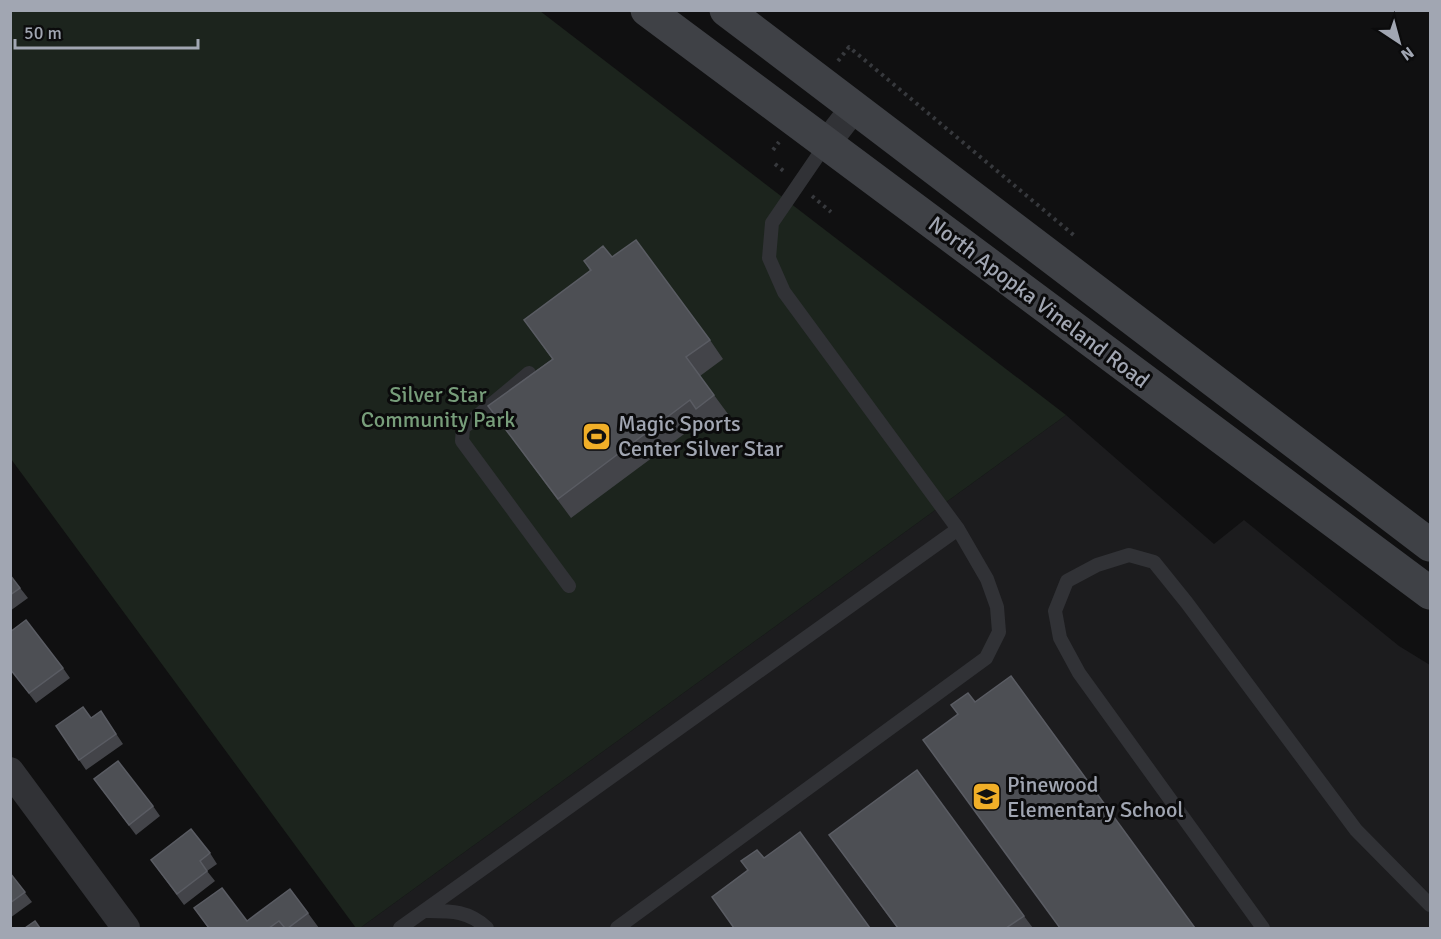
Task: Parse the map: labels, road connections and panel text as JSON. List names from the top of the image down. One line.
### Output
{"streets":{"main road":["North Apopka Vineland Road"]},"parks":["Silver Star Community Park"],"places":{"sports":["Magic Sports Center Silver Star"],"school or university":["Pinewood Elementary School"]},"scale_bar":"50 m","north":"bottom right"}
